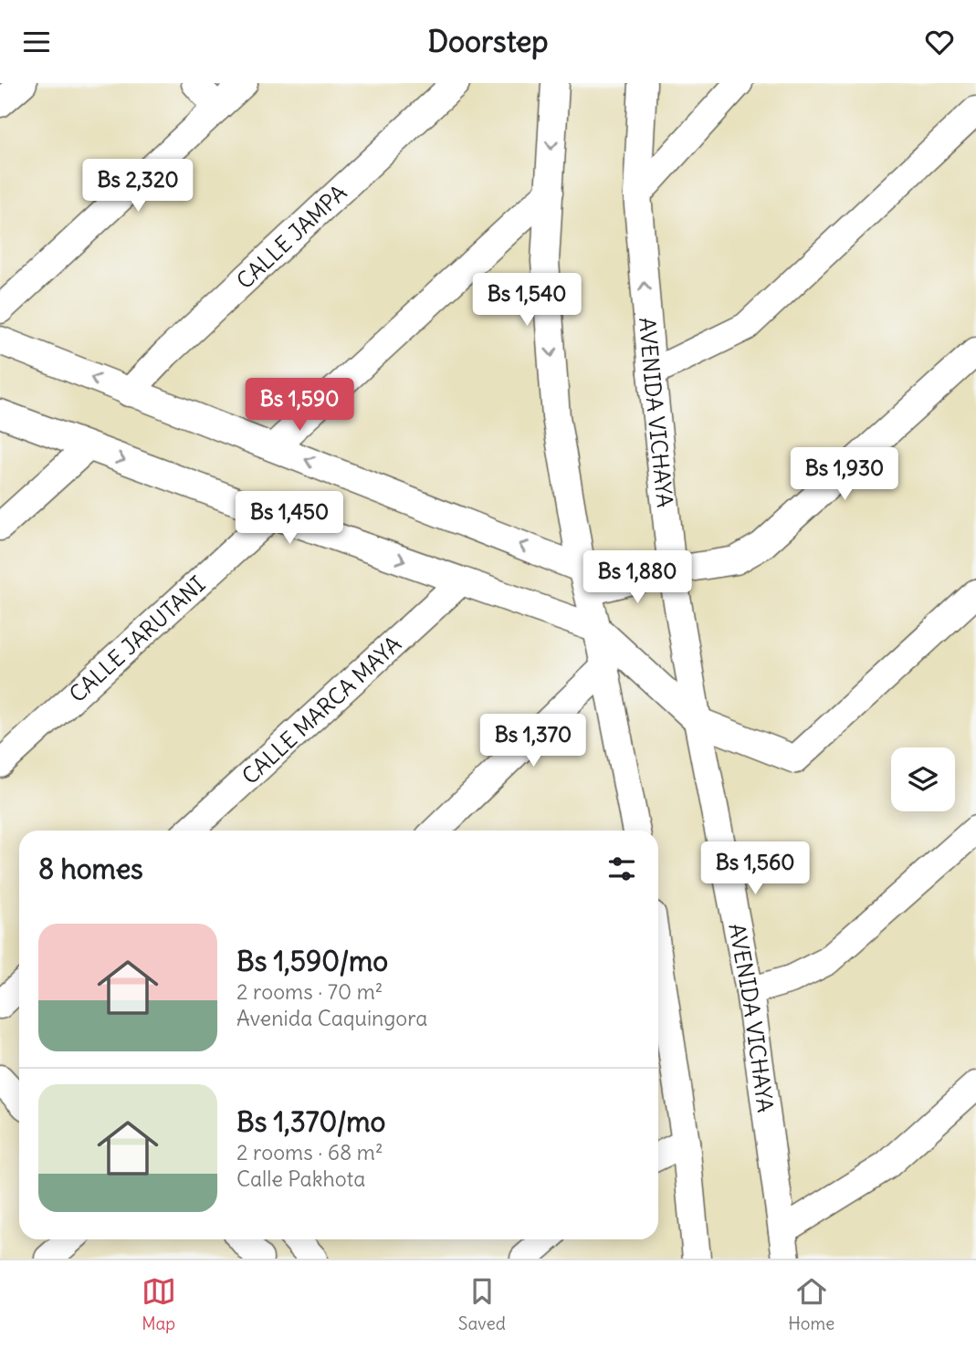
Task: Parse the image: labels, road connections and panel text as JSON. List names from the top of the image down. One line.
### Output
{"streets":{"street":["CALLE JAMPA","AVENIDA VICHAYA","CALLE JARUTANI","CALLE MARCA MAYA"]},"page":{"header":"Doorstep","price":["Bs 2,320","Bs 1,540","Bs 1,590","Bs 1,930","Bs 1,450","Bs 1,880","Bs 1,370","Bs 1,560"],"heading":"8 homes","list":[{"name":"Bs 1,590/mo","note":"2 rooms · 70 m² · Avenida Caquingora"},{"name":"Bs 1,370/mo","note":"2 rooms · 68 m² · Calle Pakhota"}],"tabs":["Map","Saved","Home"]}}
